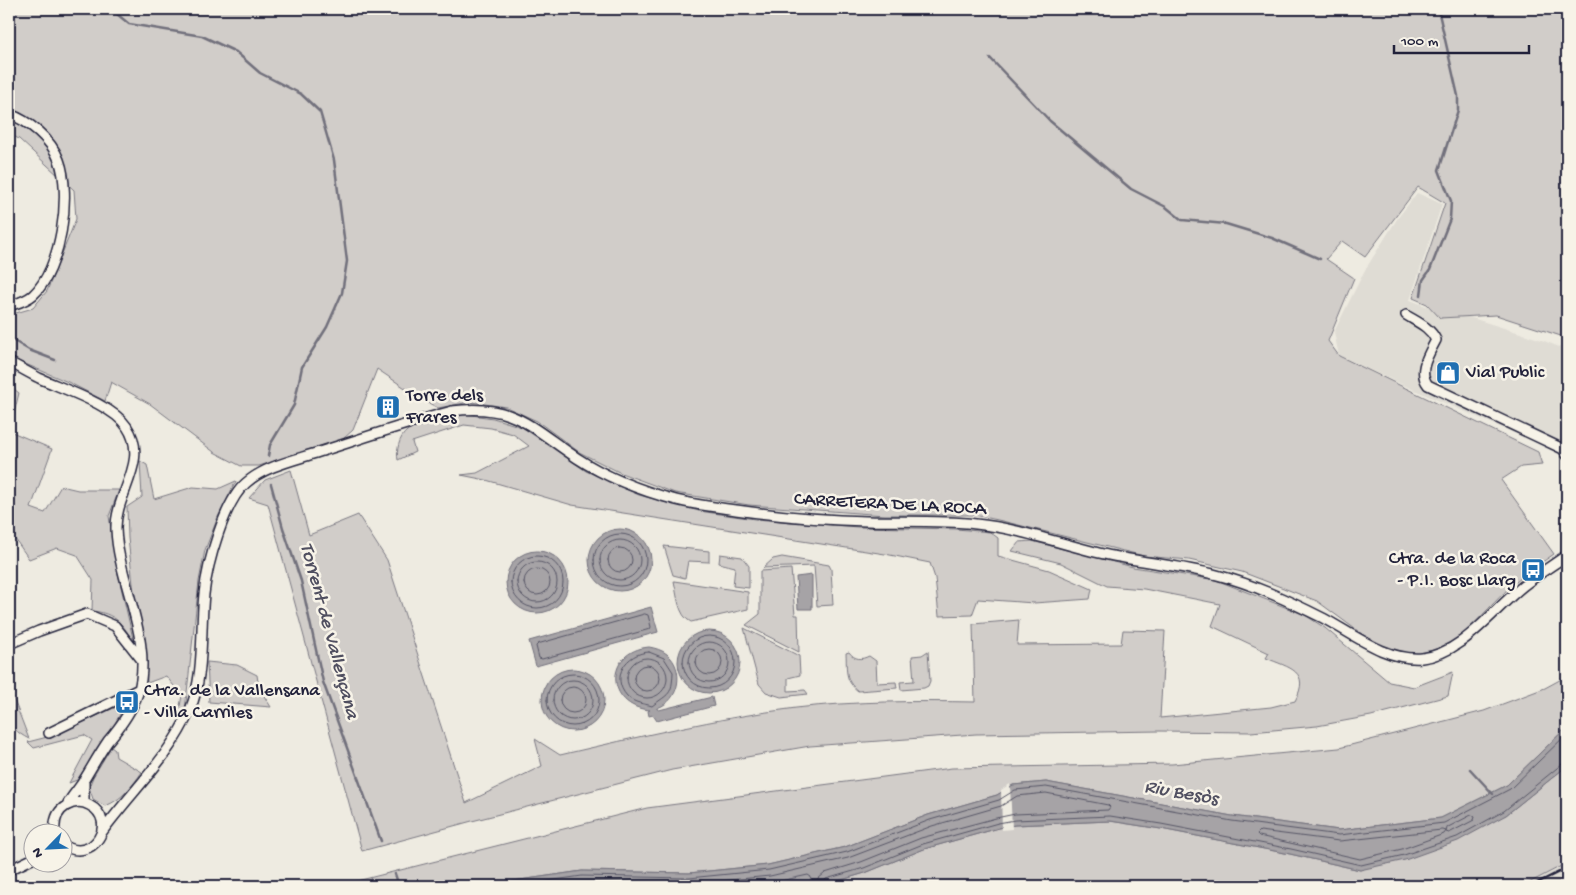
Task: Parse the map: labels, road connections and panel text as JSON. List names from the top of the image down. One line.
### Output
{"streets":{"street":["CARRETERA DE LA ROCA"]},"water":["Torrent de Vallençana","Riu Besòs"],"places":{"shop":["Vial Public"],"building":["Torre dels Frares"],"bus stop":["Ctra. de la Roca - P.I. Bosc Llarg","Ctra. de la Vallensana - Villa Carriles"]},"scale_bar":"100 m","north":"bottom left"}
